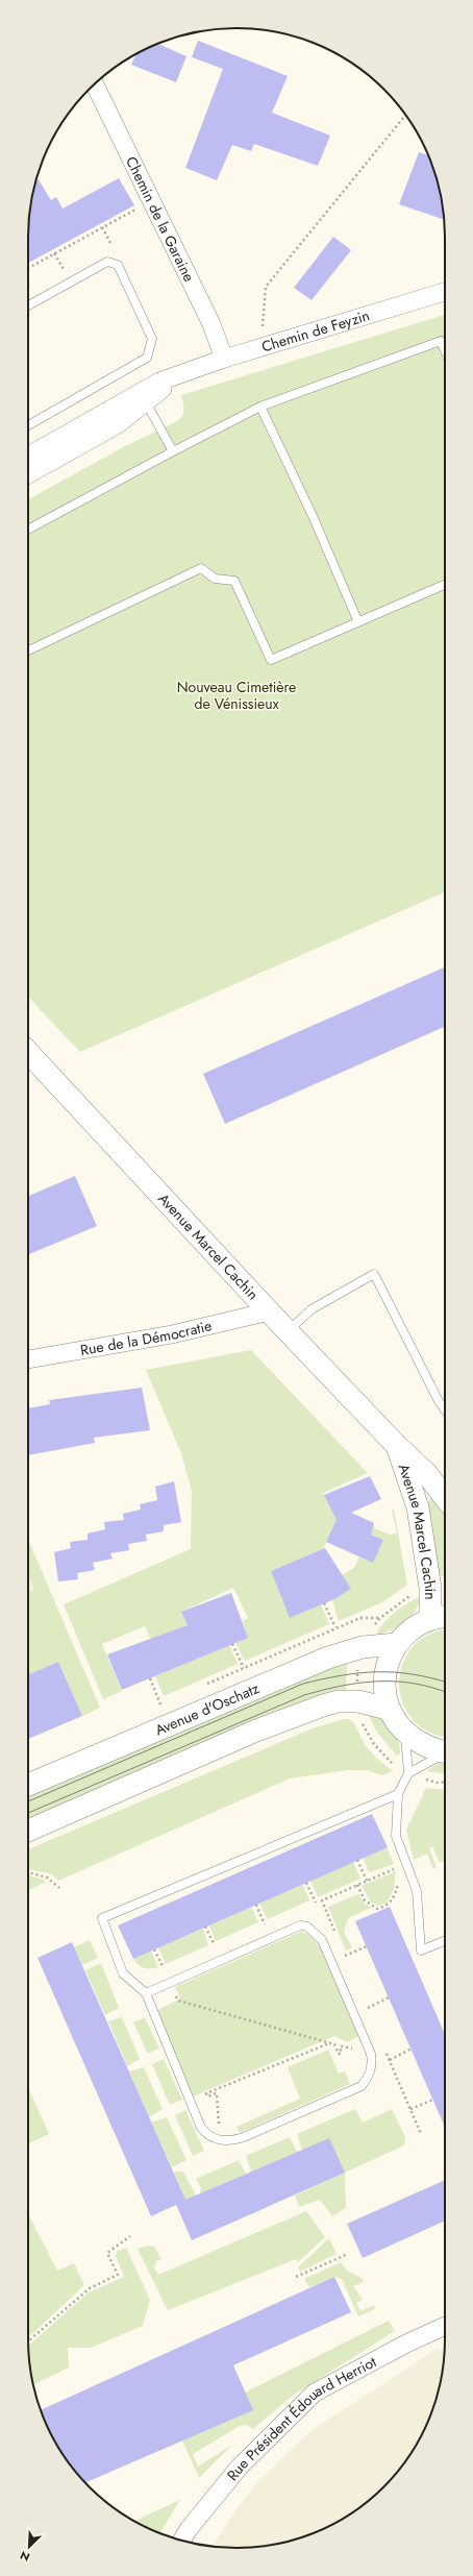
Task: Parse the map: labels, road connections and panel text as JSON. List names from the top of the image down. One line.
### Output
{"streets":{"street":["Chemin de la Garaine","Chemin de Feyzin","Avenue Marcel Cachin","Rue de la Démocratie","Avenue d'Oschatz","Rue Président Édouard Herriot"]},"crossings":[["Chemin de la Garaine","Chemin de Feyzin"],["Avenue Marcel Cachin","Rue de la Démocratie"]],"parks":["Nouveau Cimetière de Vénissieux"],"north":"bottom left"}
